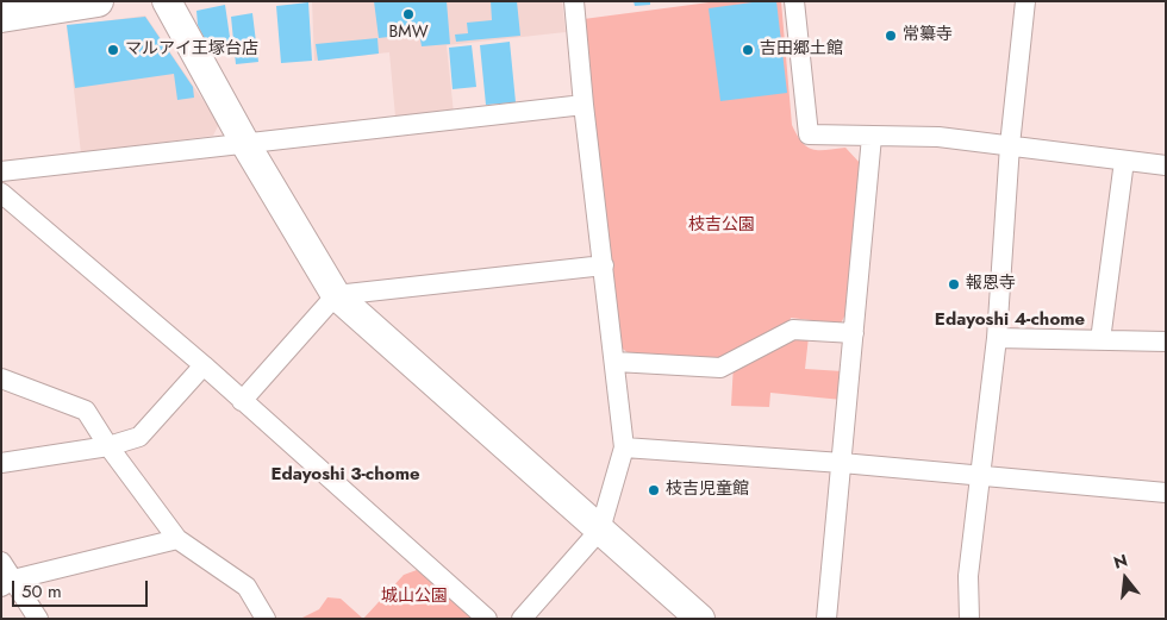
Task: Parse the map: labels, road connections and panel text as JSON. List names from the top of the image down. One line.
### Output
{"districts":["Edayoshi 4-chome","Edayoshi 3-chome"],"parks":["枝吉公園","城山公園"],"places":["BMW","常纂寺","マルアイ王塚台店","吉田郷土館","報恩寺","枝吉児童館"],"scale_bar":"50 m","north":"top"}
